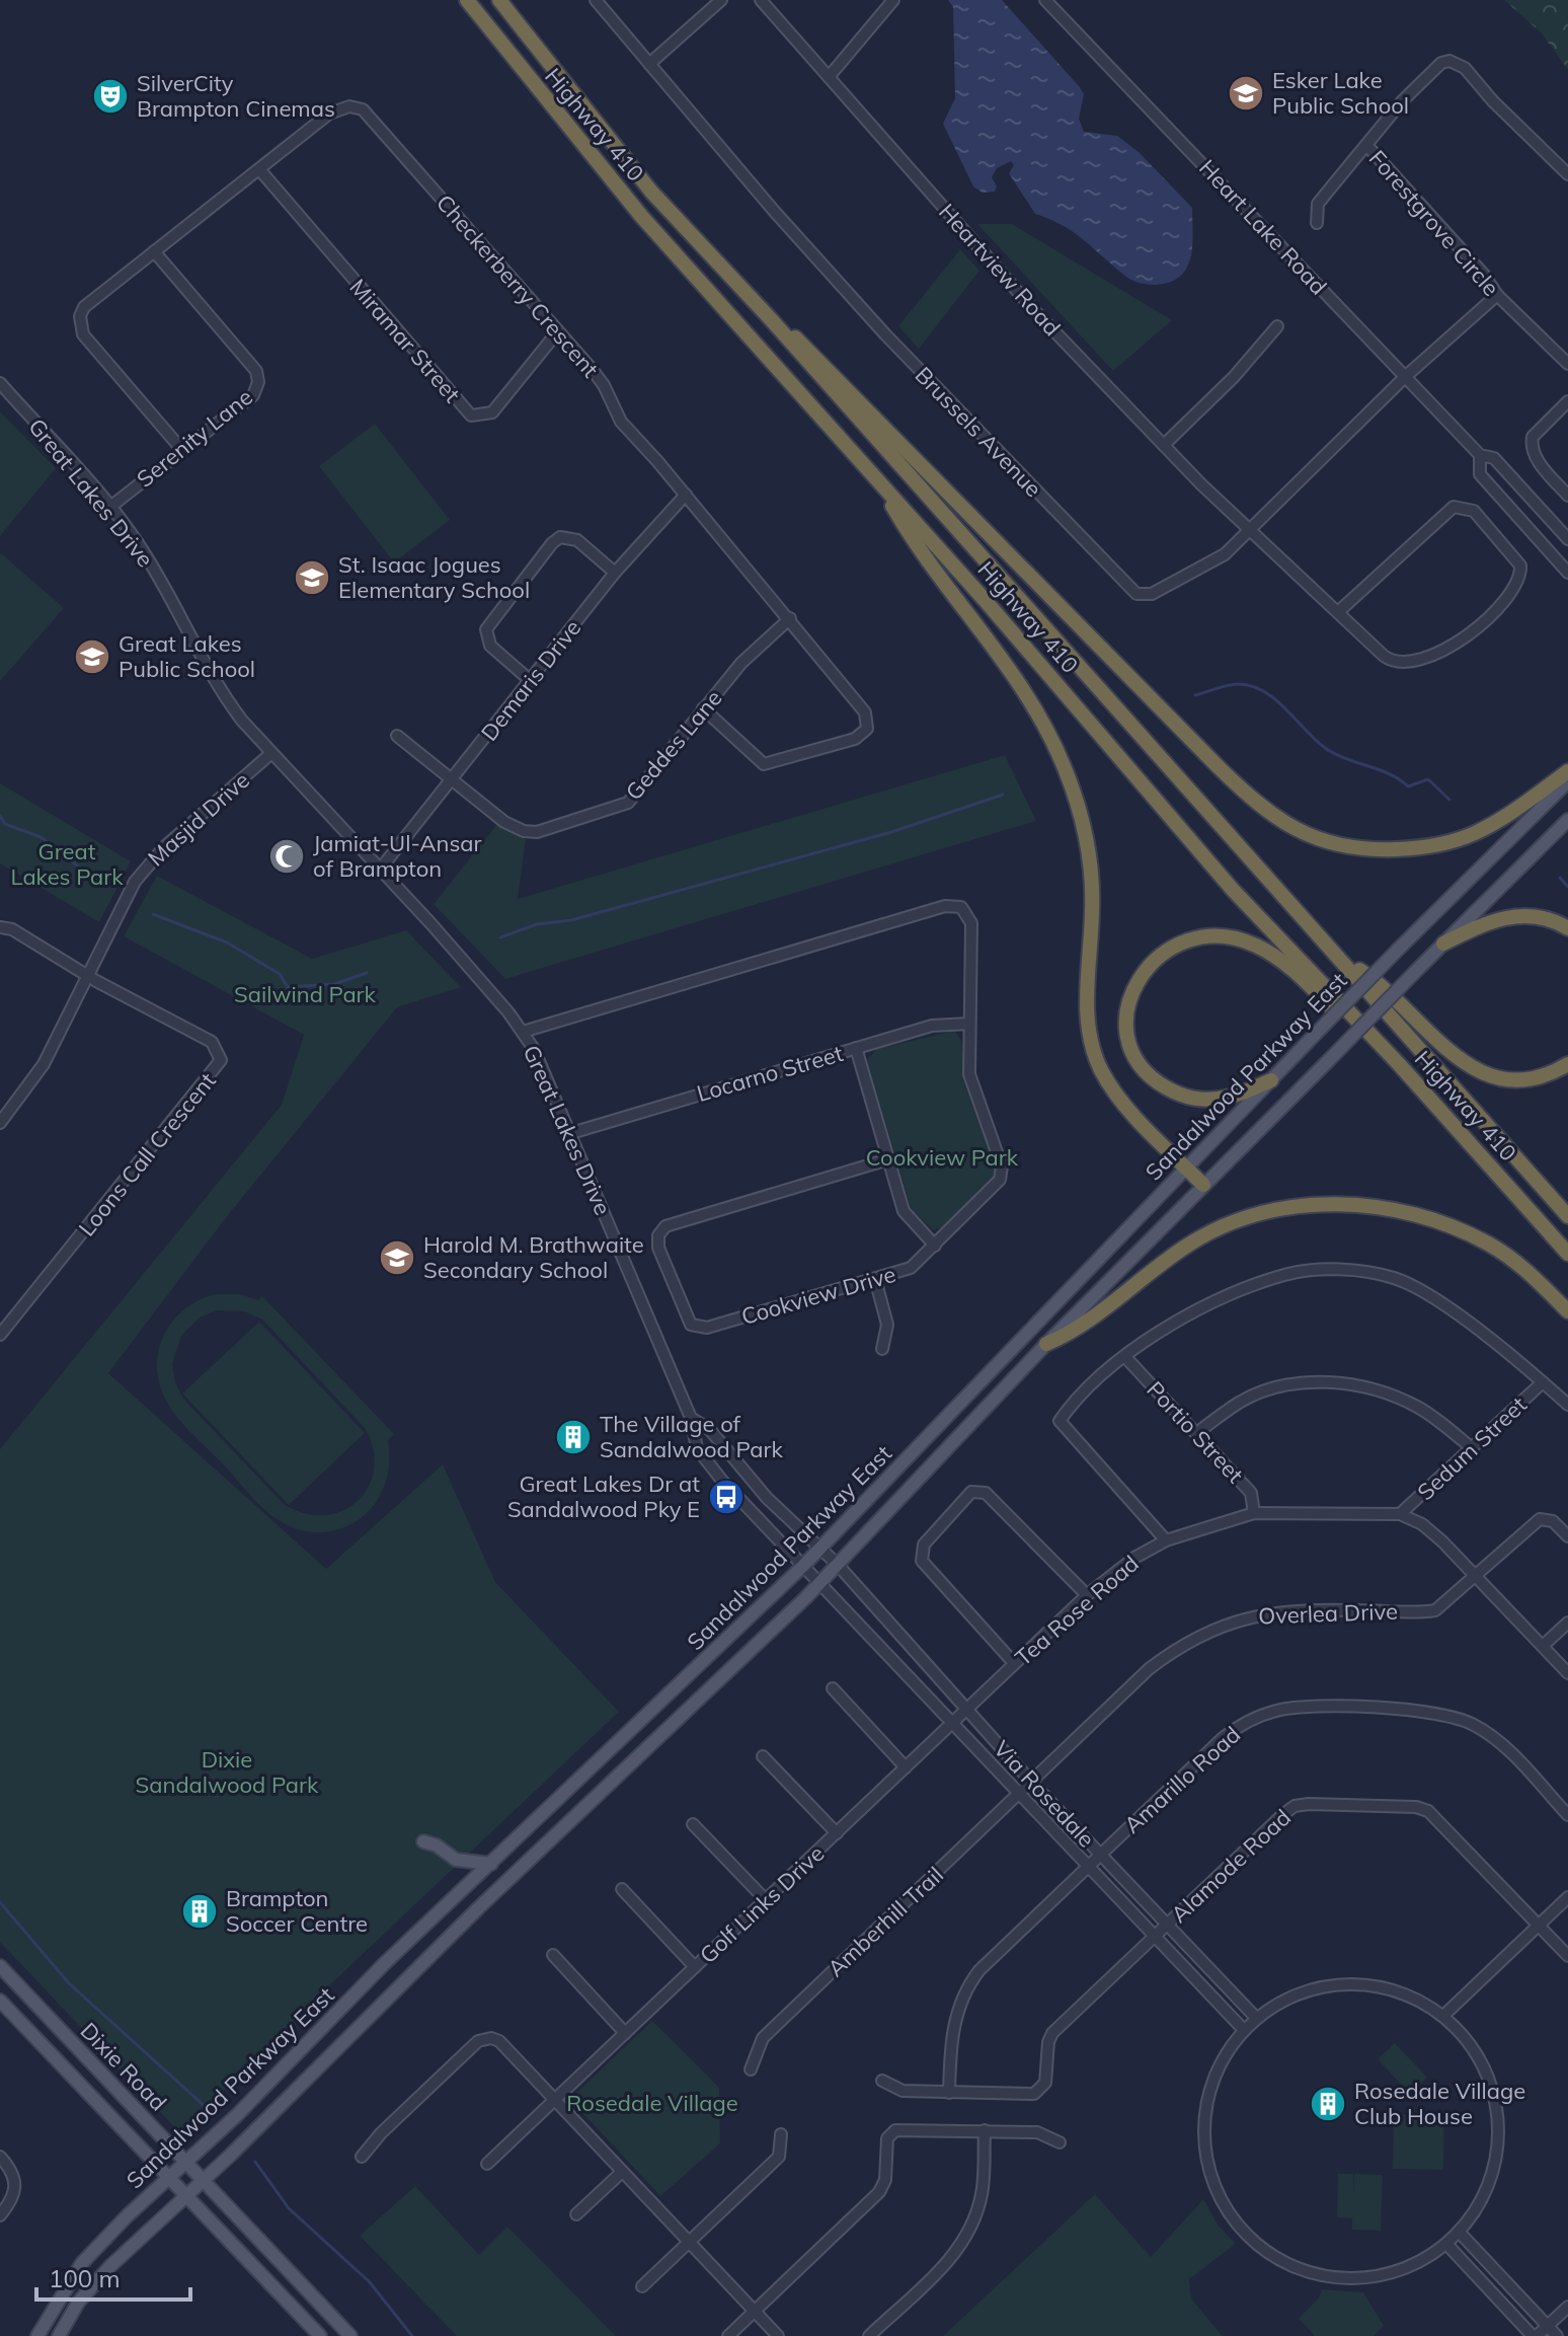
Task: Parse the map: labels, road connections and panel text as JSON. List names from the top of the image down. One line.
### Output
{"streets":{"highway":["Highway 410"],"main road":["Sandalwood Parkway East","Dixie Road"],"street":["Forestgrove Circle","Heart Lake Road","Heartview Road","Checkerberry Crescent","Miramar Street","Brussels Avenue","Serenity Lane","Great Lakes Drive","Demaris Drive","Geddes Lane","Masjid Drive","Locarno Street","Loons Call Crescent","Cookview Drive","Portio Street","Sedum Street","Tea Rose Road","Overlea Drive","Amarillo Road","Via Rosedale","Alamode Road","Golf Links Drive","Amberhill Trail"]},"crossings":[["Forestgrove Circle","Brussels Avenue"],["Heart Lake Road","Brussels Avenue"],["Heartview Road","Brussels Avenue"],["Checkerberry Crescent","Miramar Street"],["Checkerberry Crescent","Serenity Lane"],["Checkerberry Crescent","Demaris Drive"],["Checkerberry Crescent","Geddes Lane"],["Serenity Lane","Great Lakes Drive"],["Great Lakes Drive","Demaris Drive"],["Great Lakes Drive","Masjid Drive"],["Great Lakes Drive","Locarno Street"],["Great Lakes Drive","Sandalwood Parkway East"],["Great Lakes Drive","Cookview Drive"],["Great Lakes Drive","Via Rosedale"],["Demaris Drive","Geddes Lane"],["Masjid Drive","Loons Call Crescent"],["Locarno Street","Cookview Drive"],["Sandalwood Parkway East","Via Rosedale"],["Sandalwood Parkway East","Dixie Road"],["Portio Street","Tea Rose Road"],["Sedum Street","Tea Rose Road"],["Tea Rose Road","Via Rosedale"],["Tea Rose Road","Golf Links Drive"],["Overlea Drive","Via Rosedale"],["Overlea Drive","Amberhill Trail"],["Amarillo Road","Via Rosedale"],["Amarillo Road","Alamode Road"],["Via Rosedale","Alamode Road"],["Via Rosedale","Golf Links Drive"],["Via Rosedale","Amberhill Trail"]],"parks":["Great Lakes Park","Sailwind Park","Cookview Park","Dixie Sandalwood Park","Rosedale Village"],"places":{"school or university":["Esker Lake Public School","St. Isaac Jogues Elementary School","Great Lakes Public School","Harold M. Brathwaite Secondary School"],"theatre":["SilverCity Brampton Cinemas"],"mosque":["Jamiat-Ul-Ansar of Brampton"],"building":["The Village of Sandalwood Park","Brampton Soccer Centre","Rosedale Village Club House"],"bus stop":["Great Lakes Dr at Sandalwood Pky E"]},"scale_bar":"100 m"}
